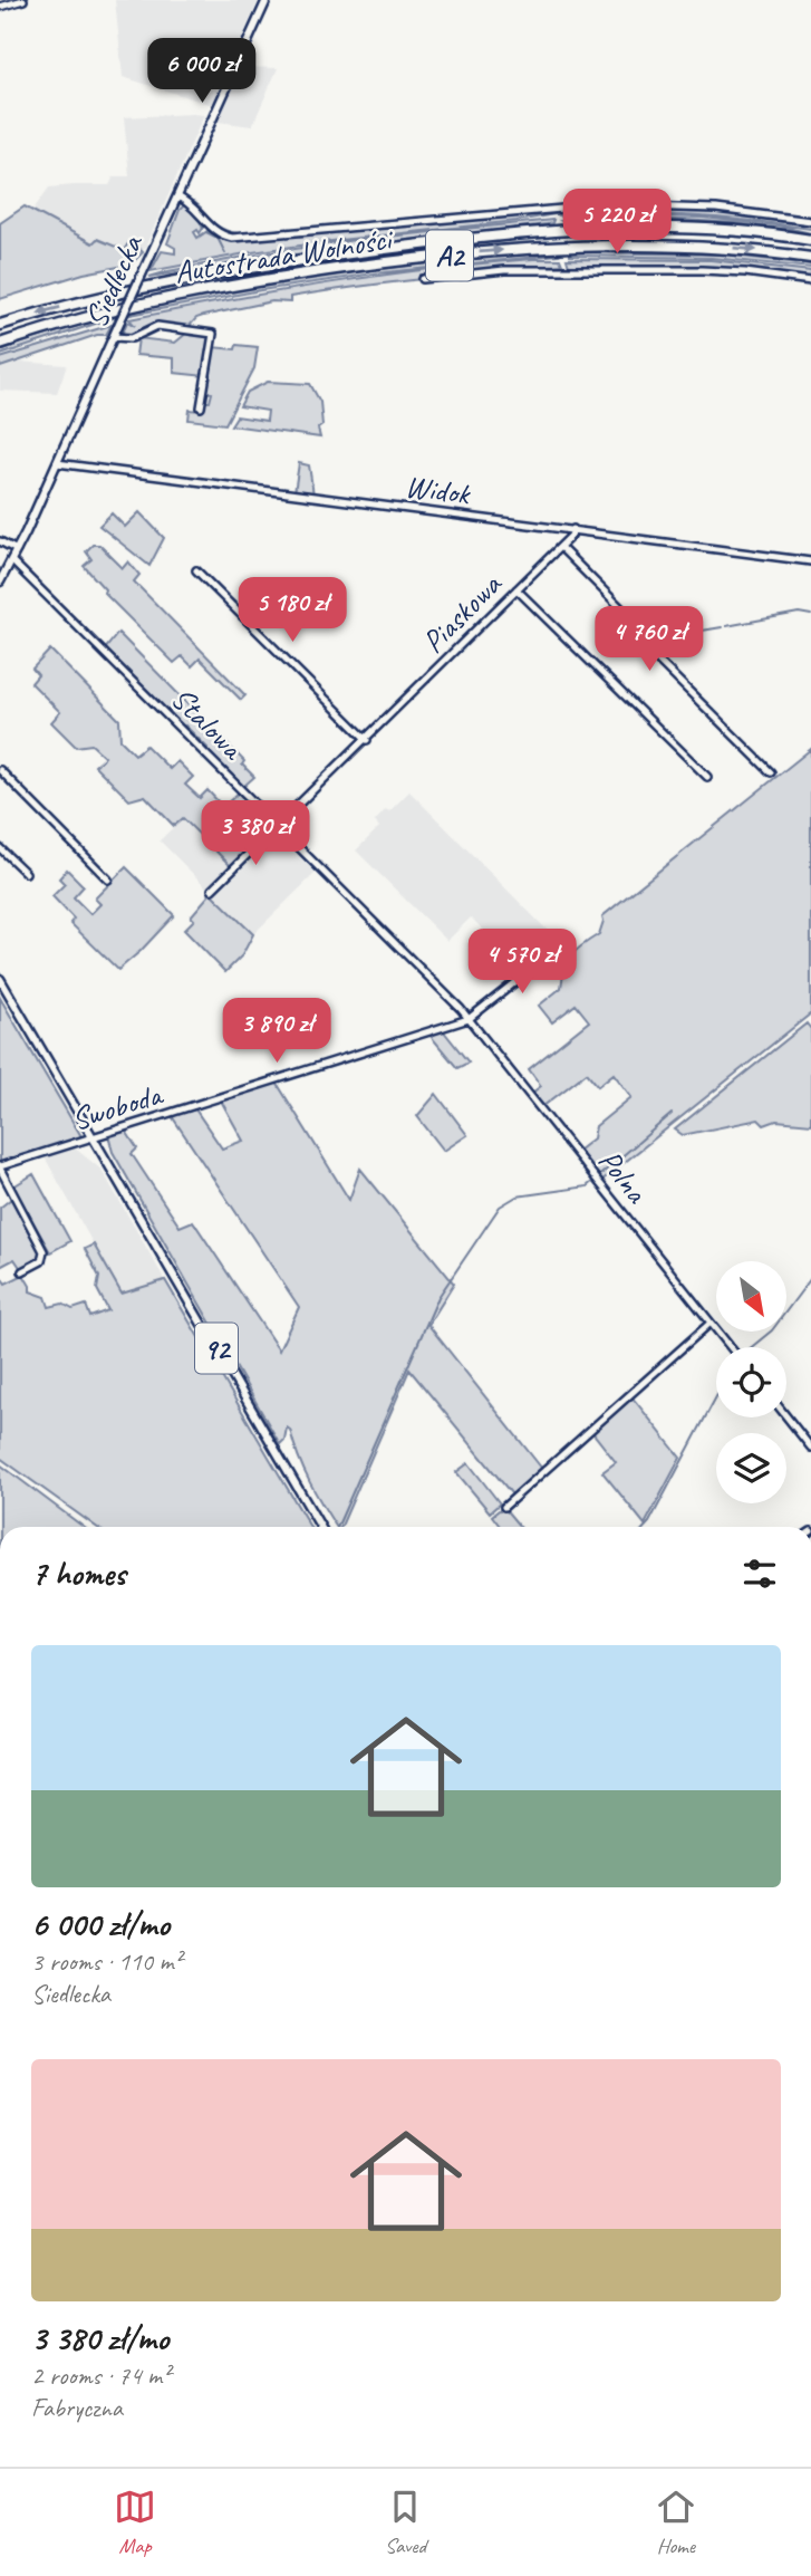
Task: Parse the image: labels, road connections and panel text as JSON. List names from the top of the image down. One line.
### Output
{"streets":{"highway":["Autostrada Wolności","A2"],"main road":["Siedlecka","92"],"street":["Widok","Piaskowa","Stalowa","Swoboda","Polna"]},"crossings":[["Siedlecka","Widok"],["Siedlecka","Stalowa"],["Widok","Piaskowa"],["Piaskowa","Stalowa"],["Stalowa","Swoboda"],["Stalowa","Polna"],["Swoboda","Polna"],["Swoboda","92"]],"north":"bottom right","page":{"price":["6 000 zł","5 220 zł","5 180 zł","4 760 zł","3 380 zł","4 570 zł","3 890 zł"],"heading":"7 homes","list":[{"name":"6 000 zł/mo","note":"3 rooms · 110 m² · Siedlecka"},{"name":"3 380 zł/mo","note":"2 rooms · 74 m² · Fabryczna"}],"tabs":["Map","Saved","Home"]}}
